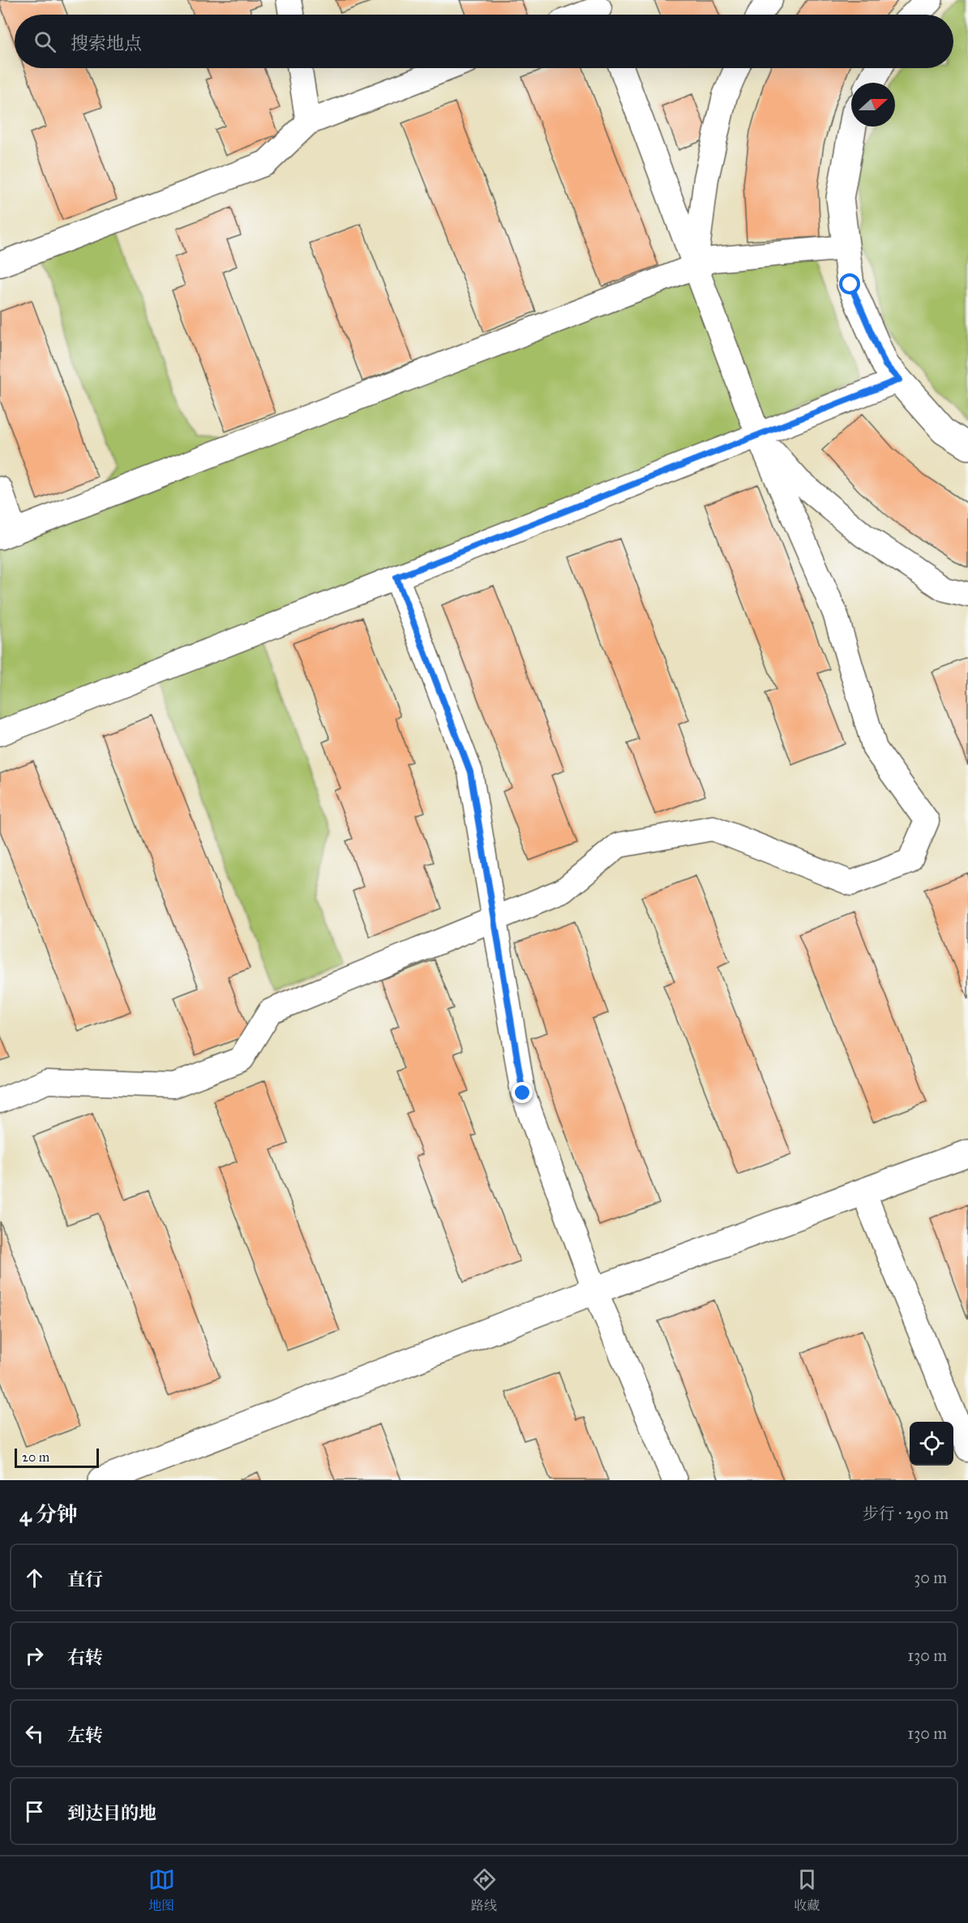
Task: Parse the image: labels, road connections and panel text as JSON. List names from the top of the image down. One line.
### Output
{"scale_bar":"20 m","north":"right","page":{"search":"搜索地点","scale":"20 m","heading":["4 分钟","步行 · 290 m"],"list":[["直行","30 m"],["右转","130 m"],["左转","130 m"],"到达目的地"],"nav":["地图","路线","收藏"]}}
